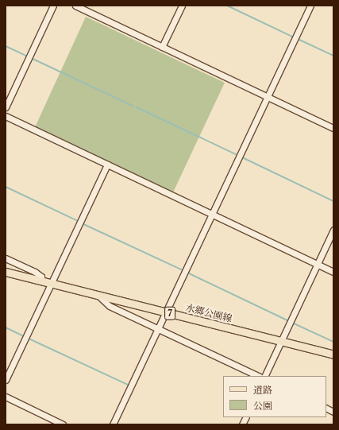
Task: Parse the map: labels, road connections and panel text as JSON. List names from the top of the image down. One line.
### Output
{"streets":{"main road":["7","水郷公園線"]},"legend":["道路","公園"]}
